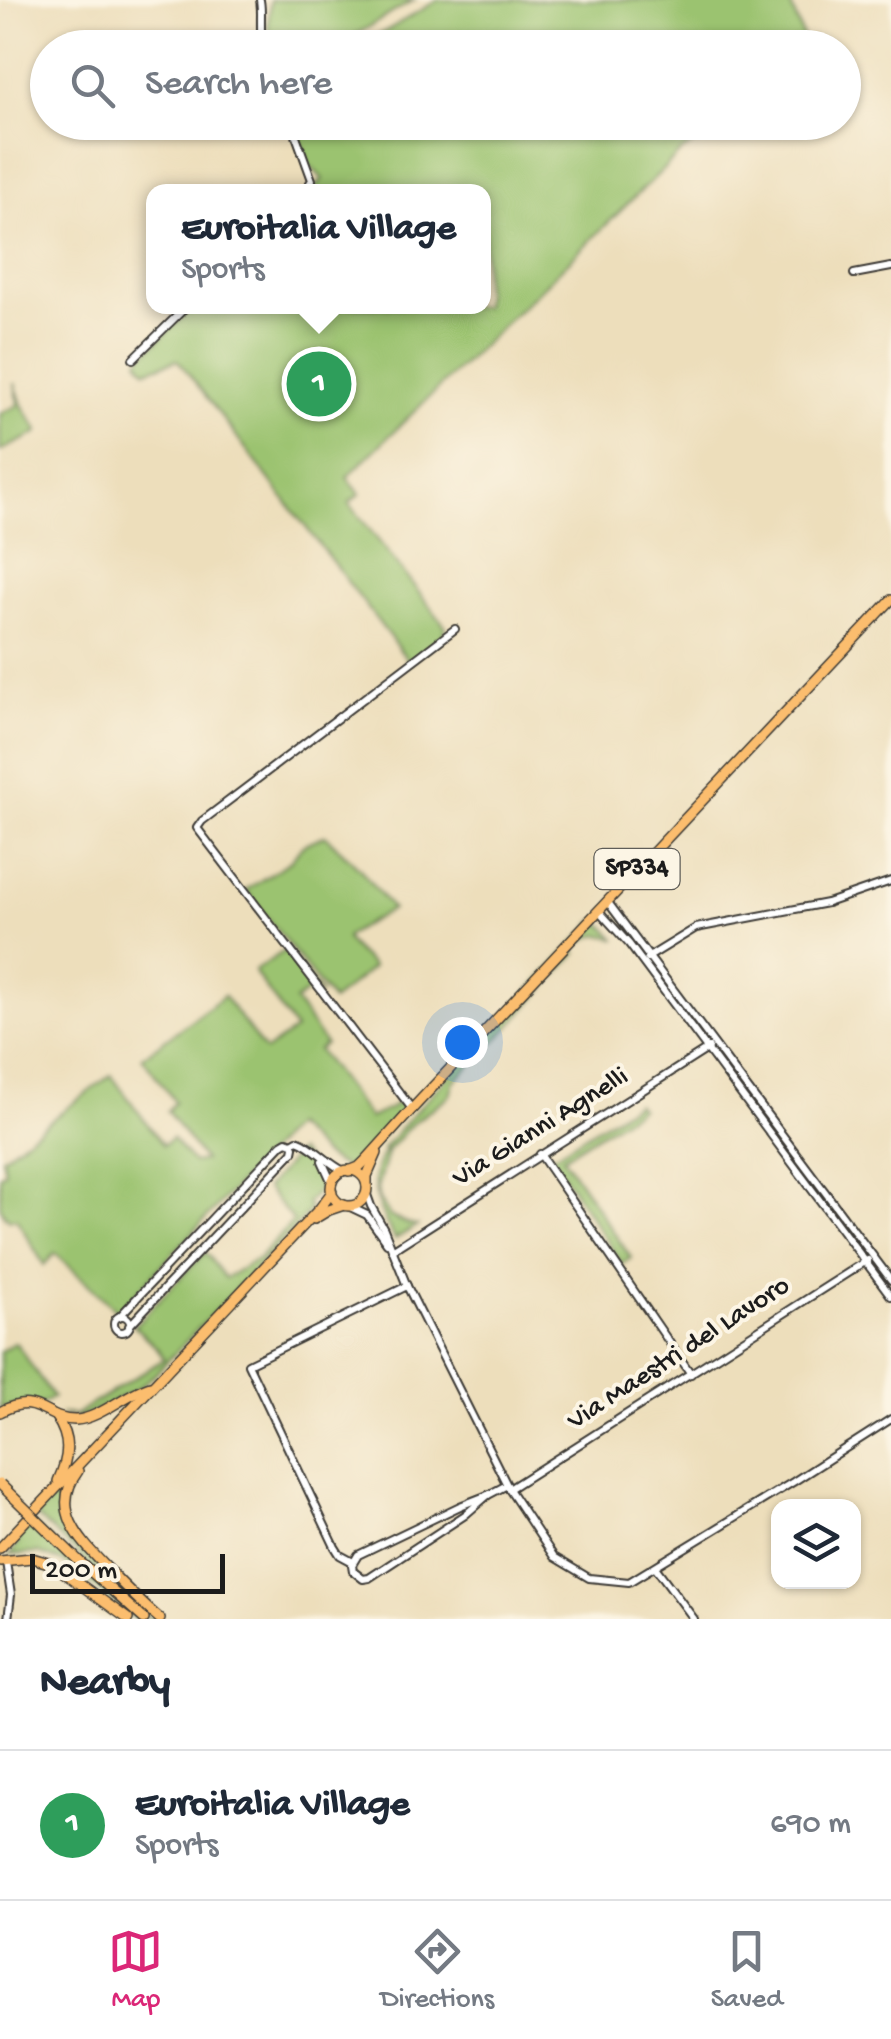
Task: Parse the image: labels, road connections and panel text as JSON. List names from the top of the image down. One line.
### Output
{"streets":{"main road":["SP334"],"street":["Via Gianni Agnelli","Via Maestri del Lavoro"]},"scale_bar":"200 m","page":{"search":"Search here","popup":["Euroitalia Village","Sports"],"pins":"1","scale":"200 m","heading":"Nearby","list":[{"mark":"1","name":"Euroitalia Village","note":"Sports","value":"690 m"}],"nav":["Map","Directions","Saved"]}}
